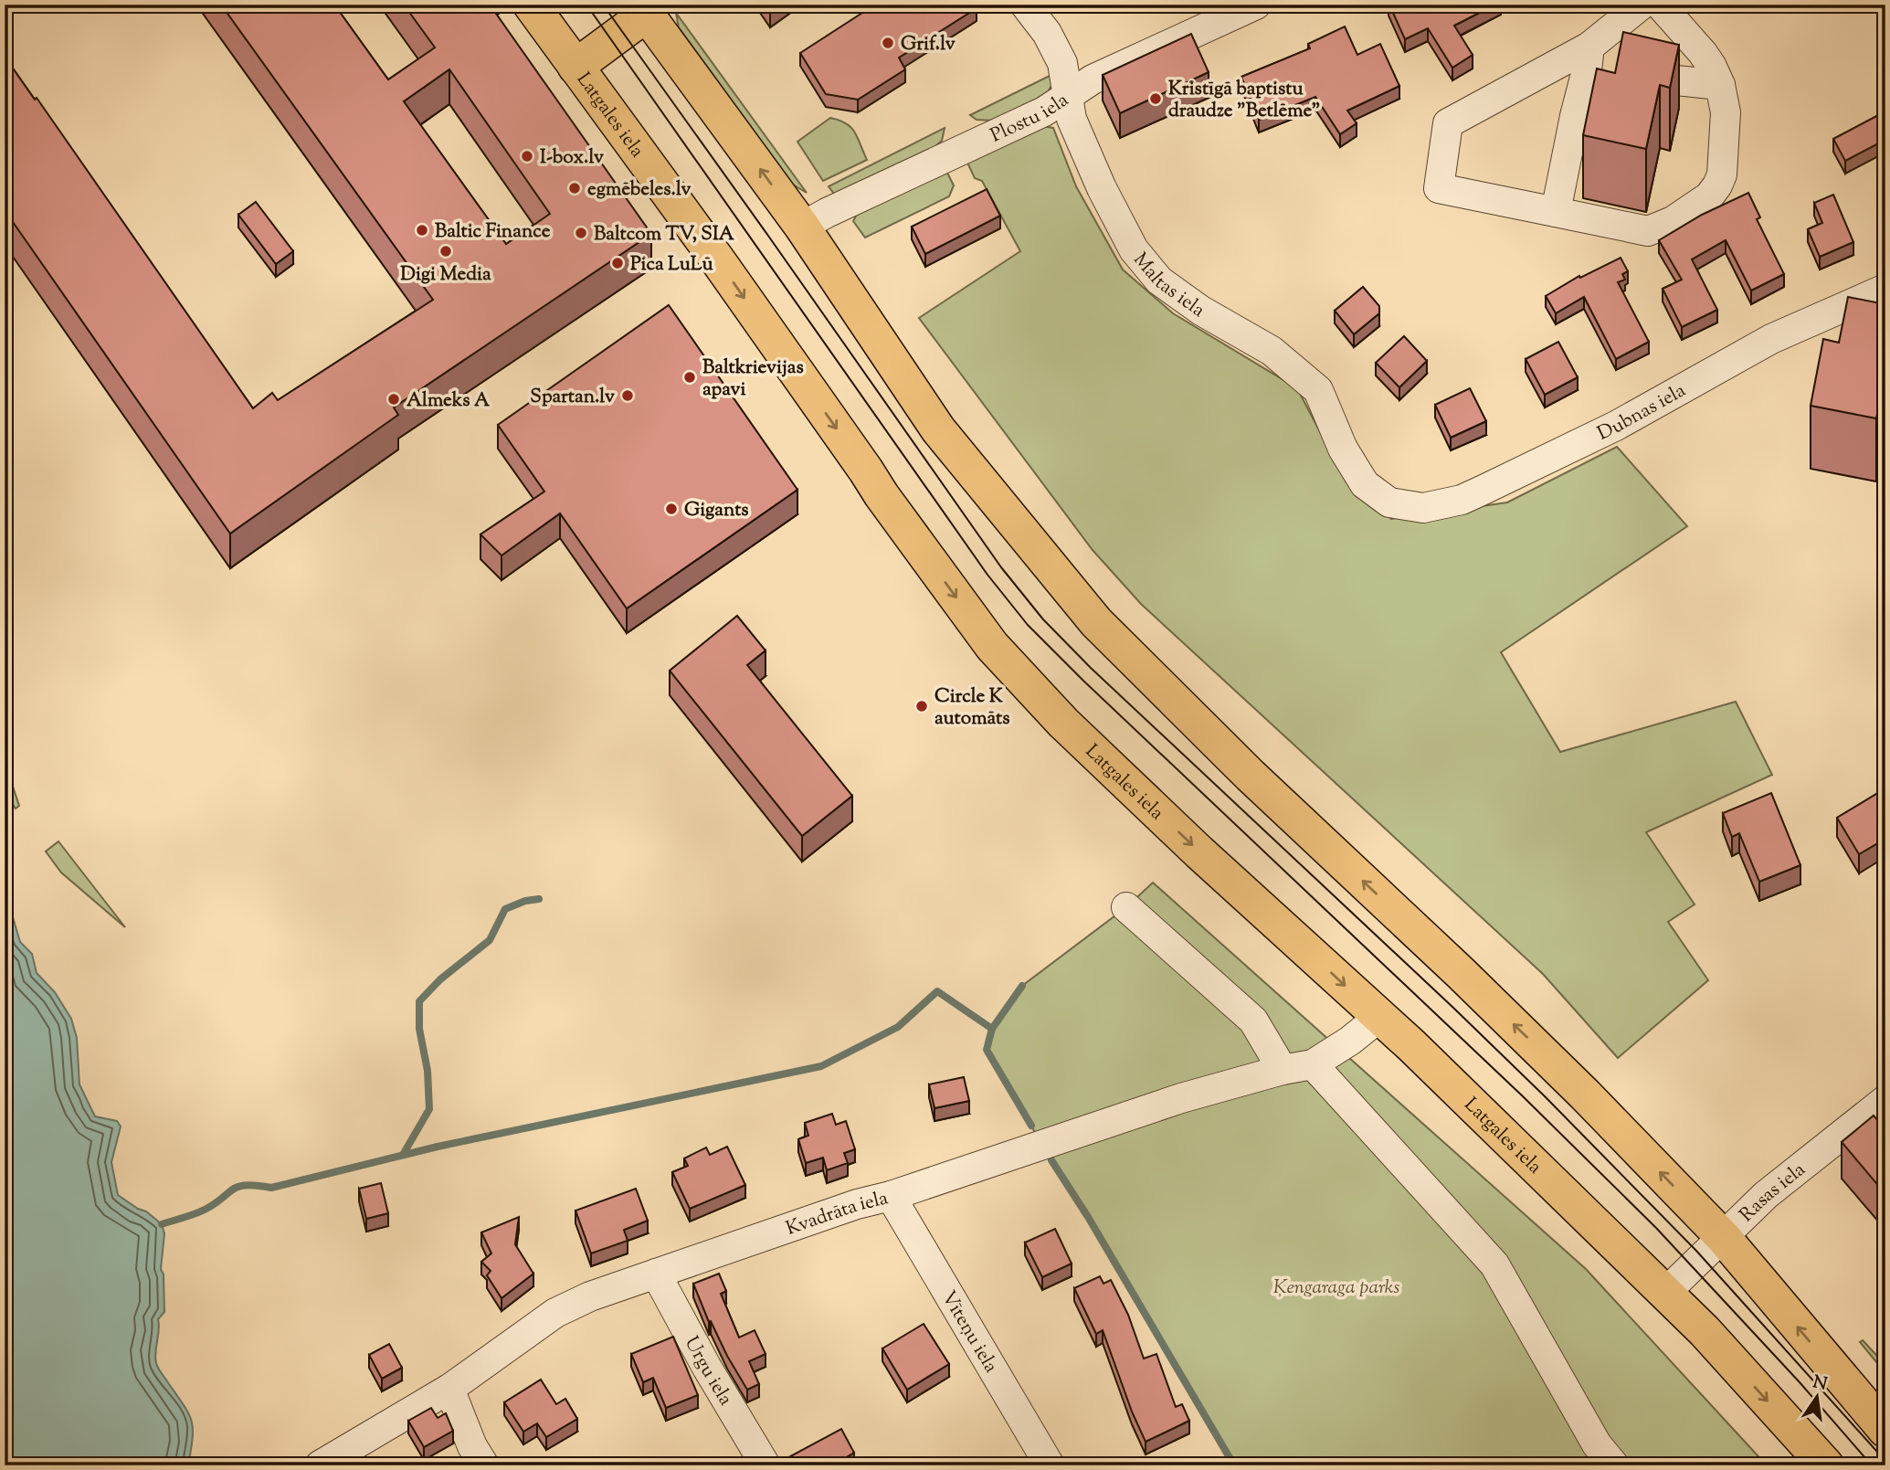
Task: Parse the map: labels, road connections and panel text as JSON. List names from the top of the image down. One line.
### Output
{"streets":{"highway":["Latgales iela"],"street":["Plostu iela","Maltas iela","Dubnas iela","Rasas iela","Kvadrāta iela","Vīteņu iela","Urgu iela"]},"crossings":[["Latgales iela","Rasas iela"],["Latgales iela","Kvadrāta iela"],["Plostu iela","Maltas iela"],["Maltas iela","Dubnas iela"],["Kvadrāta iela","Vīteņu iela"],["Kvadrāta iela","Urgu iela"]],"parks":["Ķengaraga parks"],"places":["Grif.lv","Kristīgā baptistu draudze \"Betlēme\"","I-box.lv","egmēbeles.lv","Baltic Finance","Baltcom TV, SIA","Digi Media","Pica LuLū","Baltkrievijas apavi","Spartan.lv","Almeks A","Gigants","Circle K automāts"],"north":"top"}
